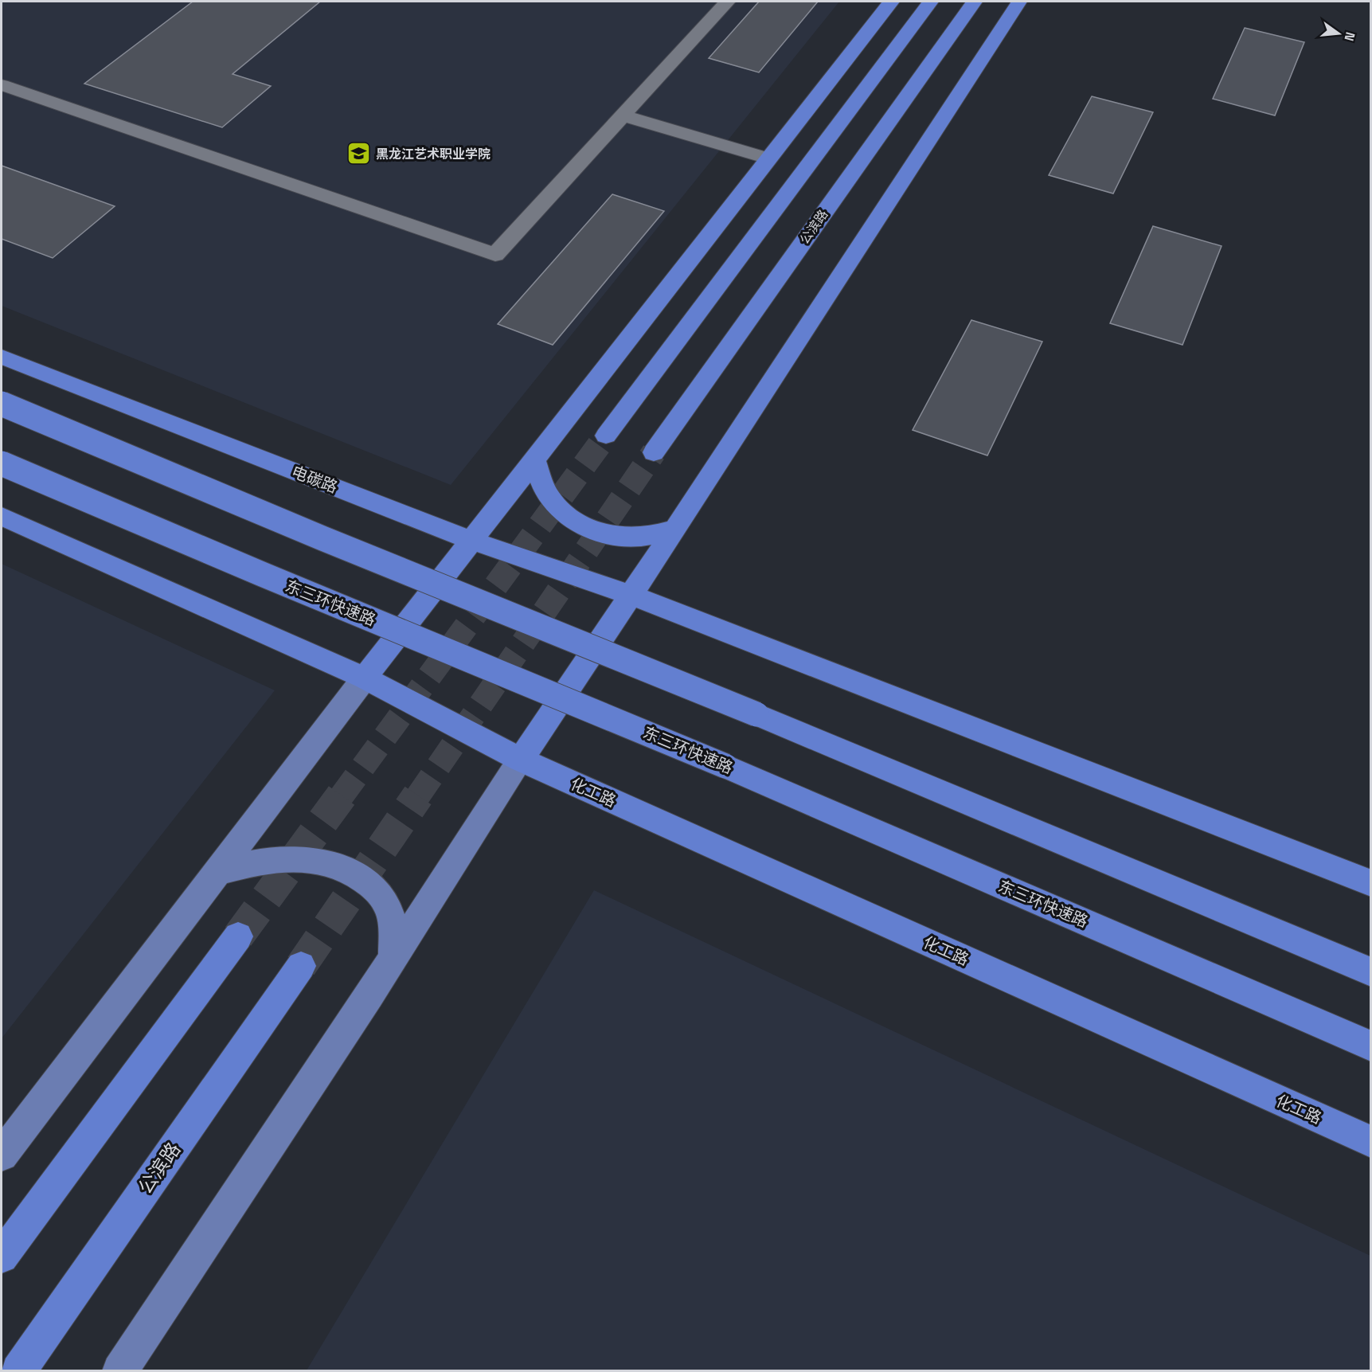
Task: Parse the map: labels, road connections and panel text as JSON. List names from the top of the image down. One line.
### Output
{"streets":{"highway":["公滨路","电碳路","东三环快速路","化工路"]},"places":{"school or university":["黑龙江艺术职业学院"]},"north":"right"}
